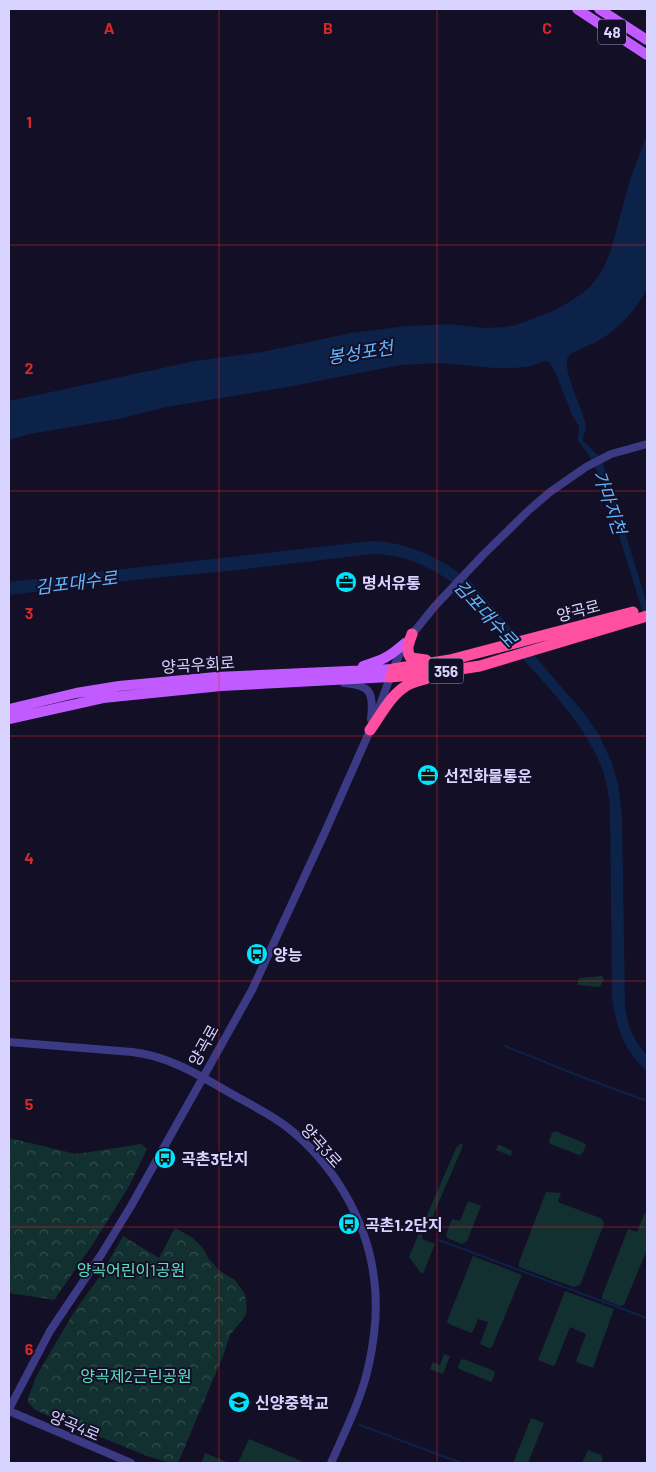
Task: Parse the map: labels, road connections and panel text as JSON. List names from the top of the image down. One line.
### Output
{"streets":{"highway":["양곡로","356"],"main road":["48","양곡우회로"],"street":["양곡3로","양곡4로"]},"crossings":[["양곡로","양곡우회로"],["양곡로","356"],["양곡로","양곡3로"],["양곡로","양곡4로"],["양곡우회로","356"]],"water":["봉성포천","가마지천","김포대수로"],"parks":["양곡어린이1공원","양곡제2근린공원"],"places":{"office":["명서유통","선진화물통운"],"bus stop":["양능","곡촌3단지","곡촌1.2단지"],"school or university":["신양중학교"]},"grid":{"columns":["A","B","C"],"rows":["1","2","3","4","5","6"]}}
